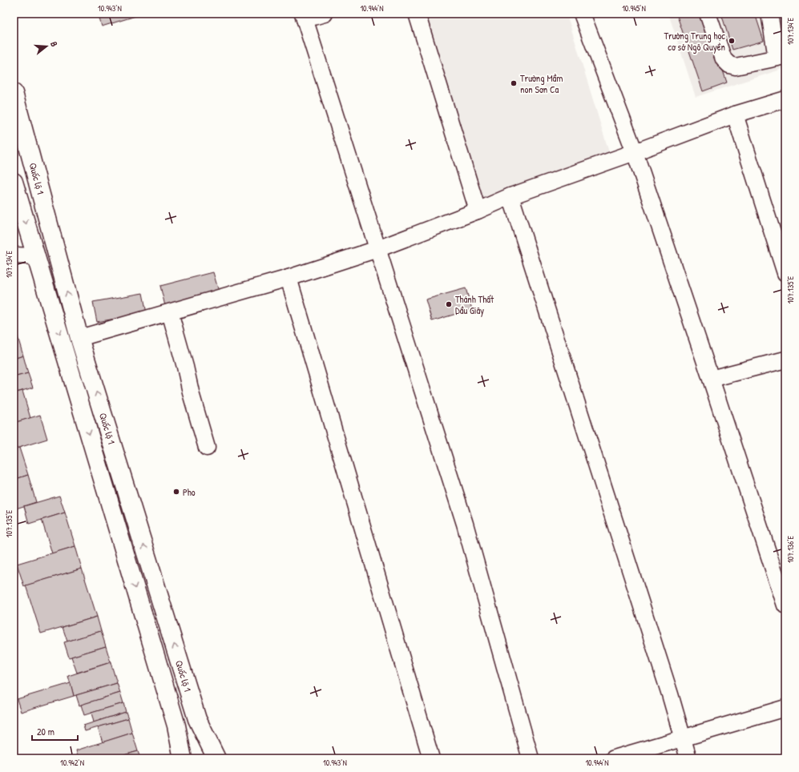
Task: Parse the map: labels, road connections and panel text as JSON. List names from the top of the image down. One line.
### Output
{"streets":{"highway":["Quốc lộ 1"]},"places":["Trường Trung học cơ sở Ngô Quyền","Trường Mầm non Sơn Ca","Thánh Thất Dầu Giây","Pho"],"scale_bar":"20 m","north":"right","coordinates":["10.943°N","10.944°N","10.945°N","107.134°E","107.135°E","107.136°E","10.942°N"]}
